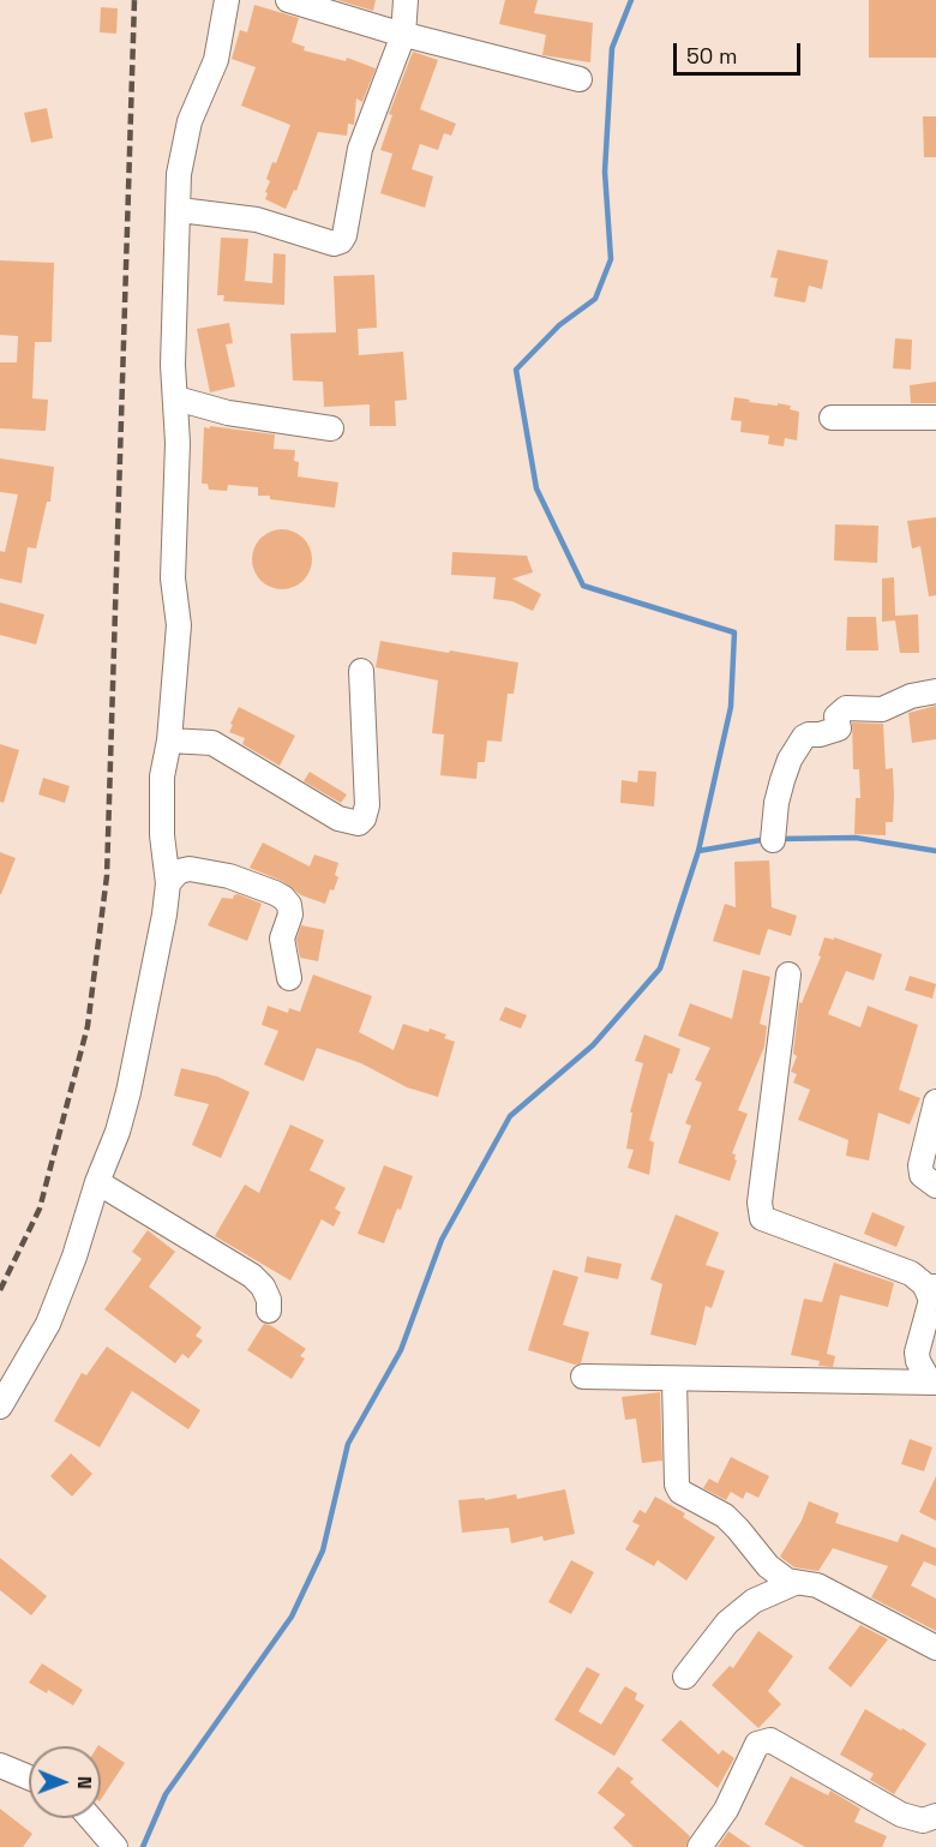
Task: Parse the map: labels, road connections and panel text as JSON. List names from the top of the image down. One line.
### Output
{"scale_bar":"50 m","north":"right"}
